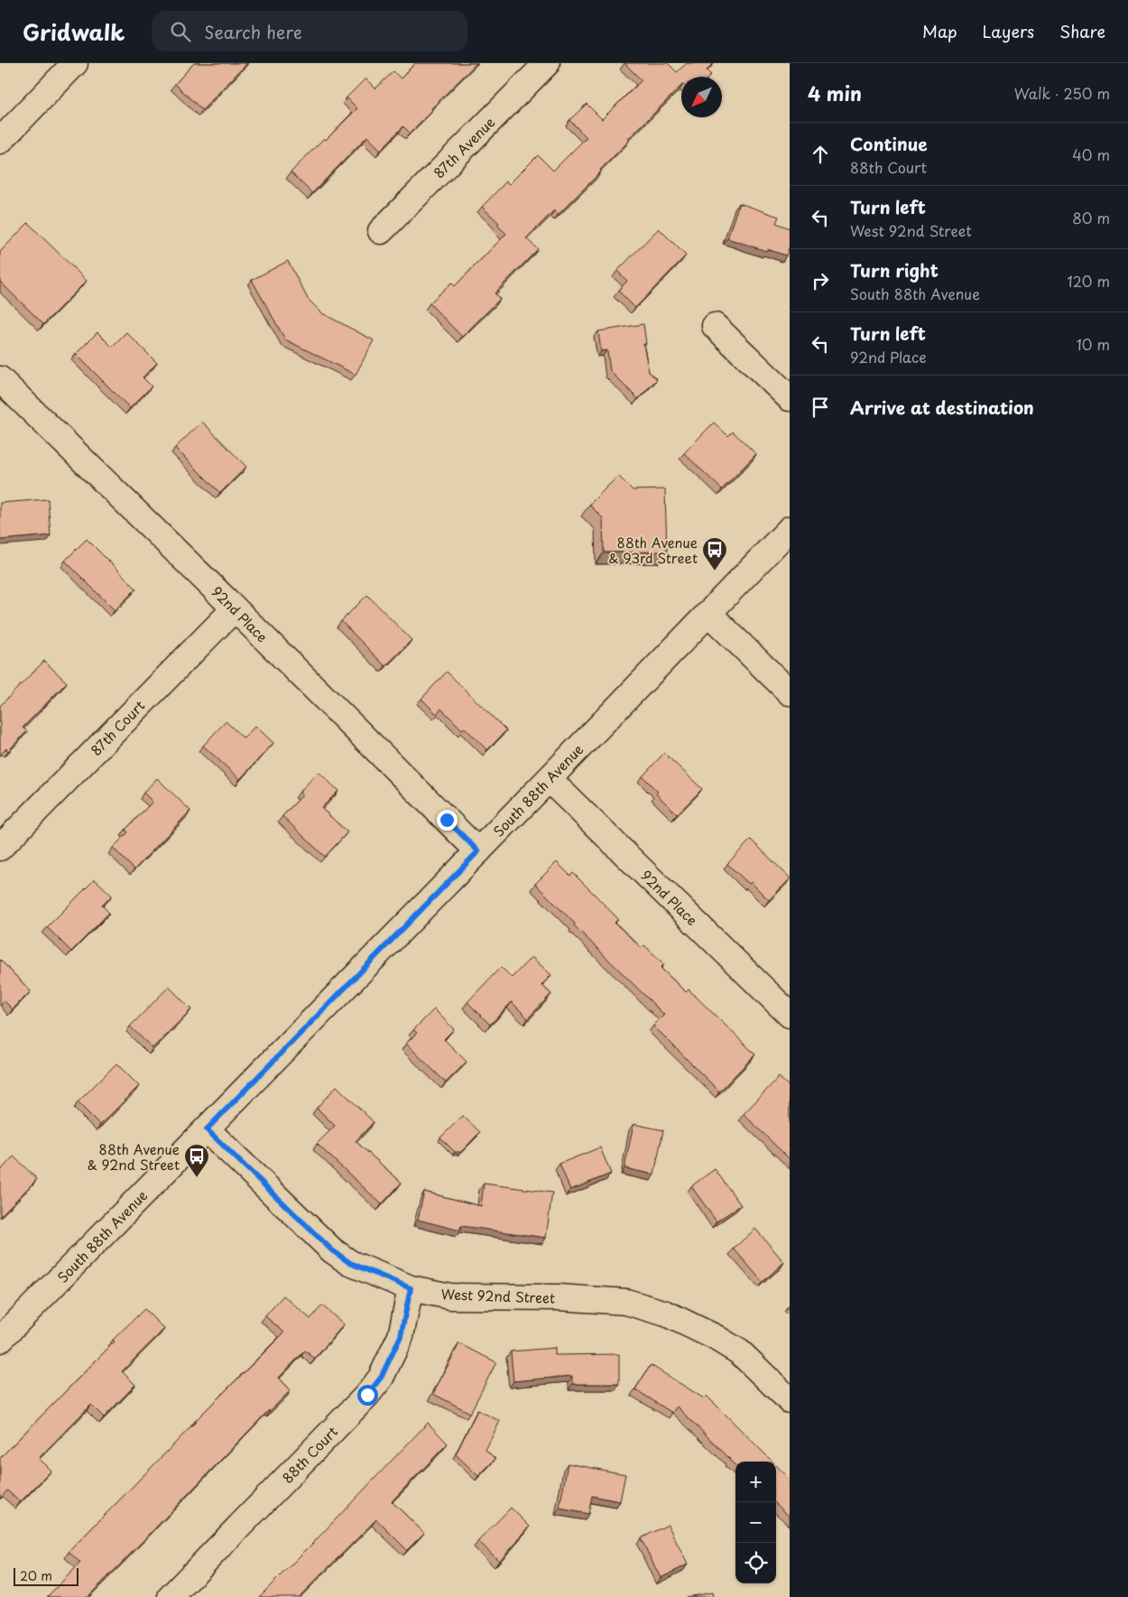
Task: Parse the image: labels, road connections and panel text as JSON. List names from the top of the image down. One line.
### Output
{"streets":{"street":["87th Avenue","92nd Place","87th Court","South 88th Avenue","West 92nd Street","88th Court"]},"crossings":[["92nd Place","87th Court"],["92nd Place","South 88th Avenue"],["South 88th Avenue","West 92nd Street"],["West 92nd Street","88th Court"]],"places":{"bus stop":["88th Avenue & 93rd Street","88th Avenue & 92nd Street"]},"scale_bar":"20 m","north":"bottom left","page":{"header":"Gridwalk","search":"Search here","nav":["Map","Layers","Share"],"heading":["4 min","Walk · 250 m"],"list":[["Continue","88th Court","40 m"],["Turn left","West 92nd Street","80 m"],["Turn right","South 88th Avenue","120 m"],["Turn left","92nd Place","10 m"],"Arrive at destination"],"map_buttons":["+","−"],"scale":"20 m"}}
